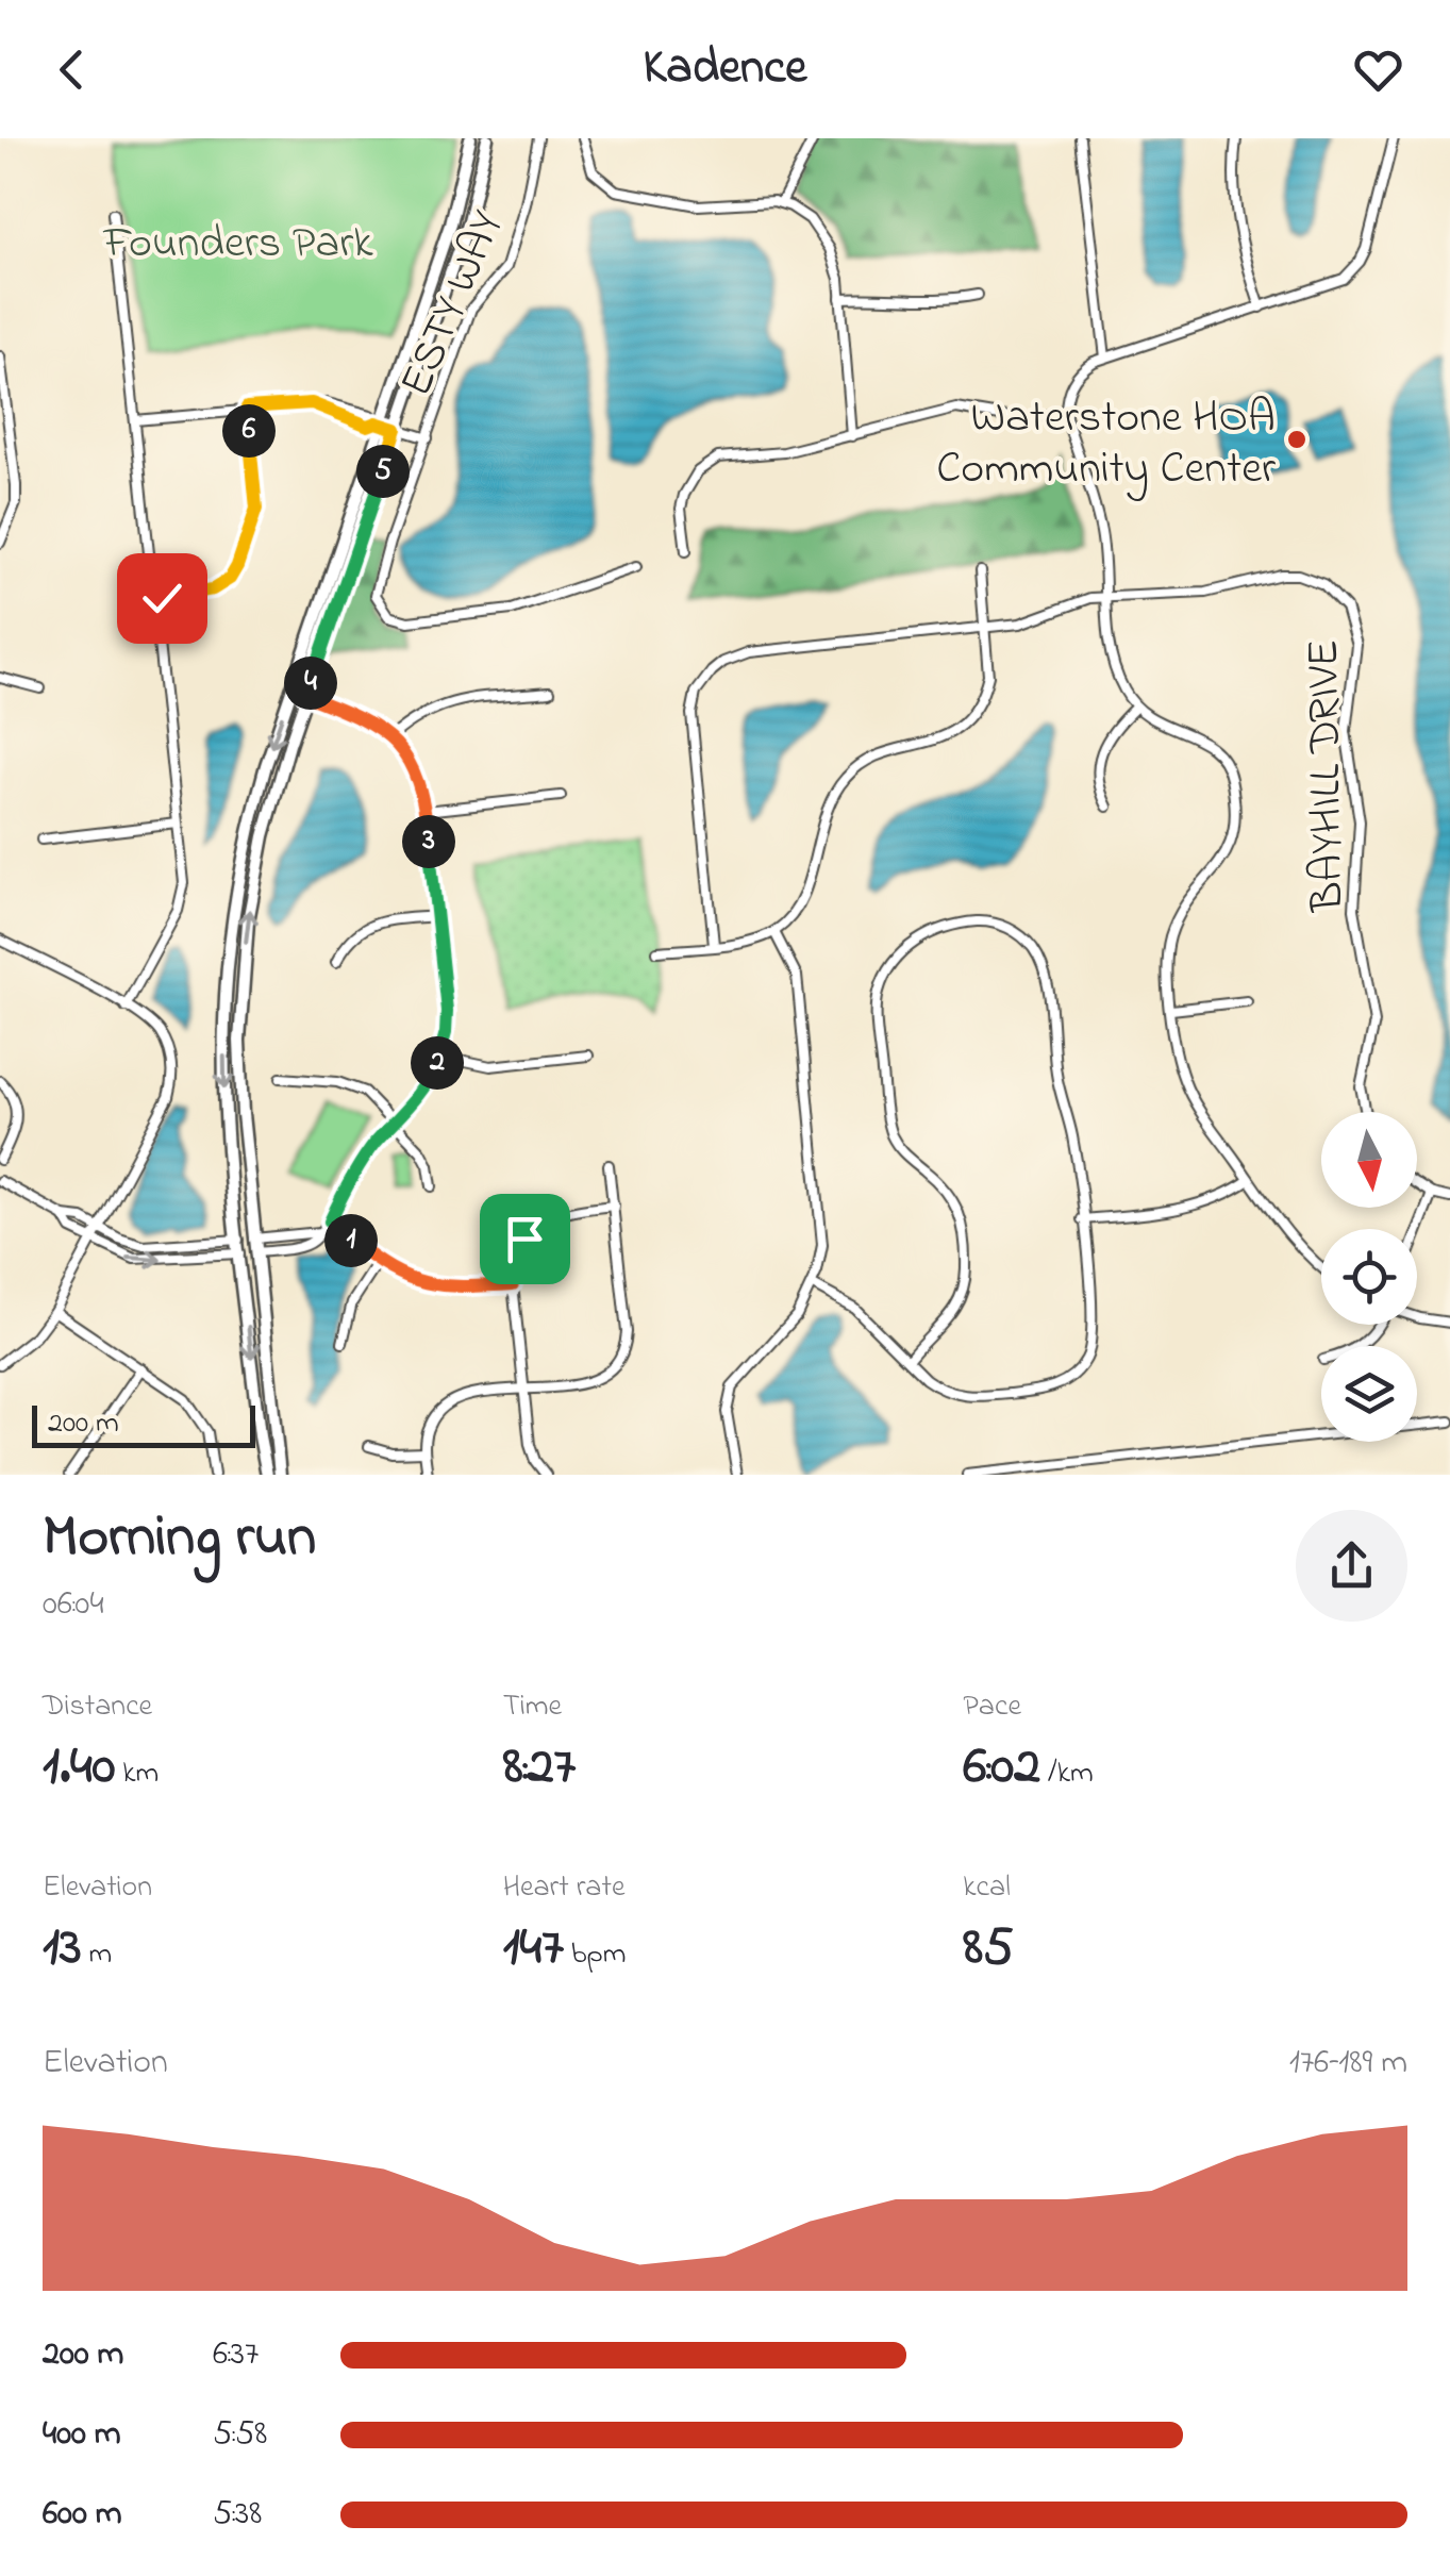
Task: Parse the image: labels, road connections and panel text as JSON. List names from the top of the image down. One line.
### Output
{"streets":{"street":["ESTY WAY","BAYHILL DRIVE"]},"parks":["Founders Park"],"places":["Waterstone HOA Community Center"],"scale_bar":"200 m","north":"bottom","page":{"header":"Kadence","pins":["6","5","4","3","2","1"],"scale":"200 m","heading":["Morning run","06:04"],"stats":[["Distance","1.40 km"],["Time","8:27"],["Pace","6:02 /km"],["Elevation","13 m"],["Heart rate","147 bpm"],["kcal","85"]],"chart":["Elevation","176–189 m"],"list":[{"name":"200 m","note":"6:37"},{"name":"400 m","note":"5:58"},{"name":"600 m","note":"5:38"}]}}
